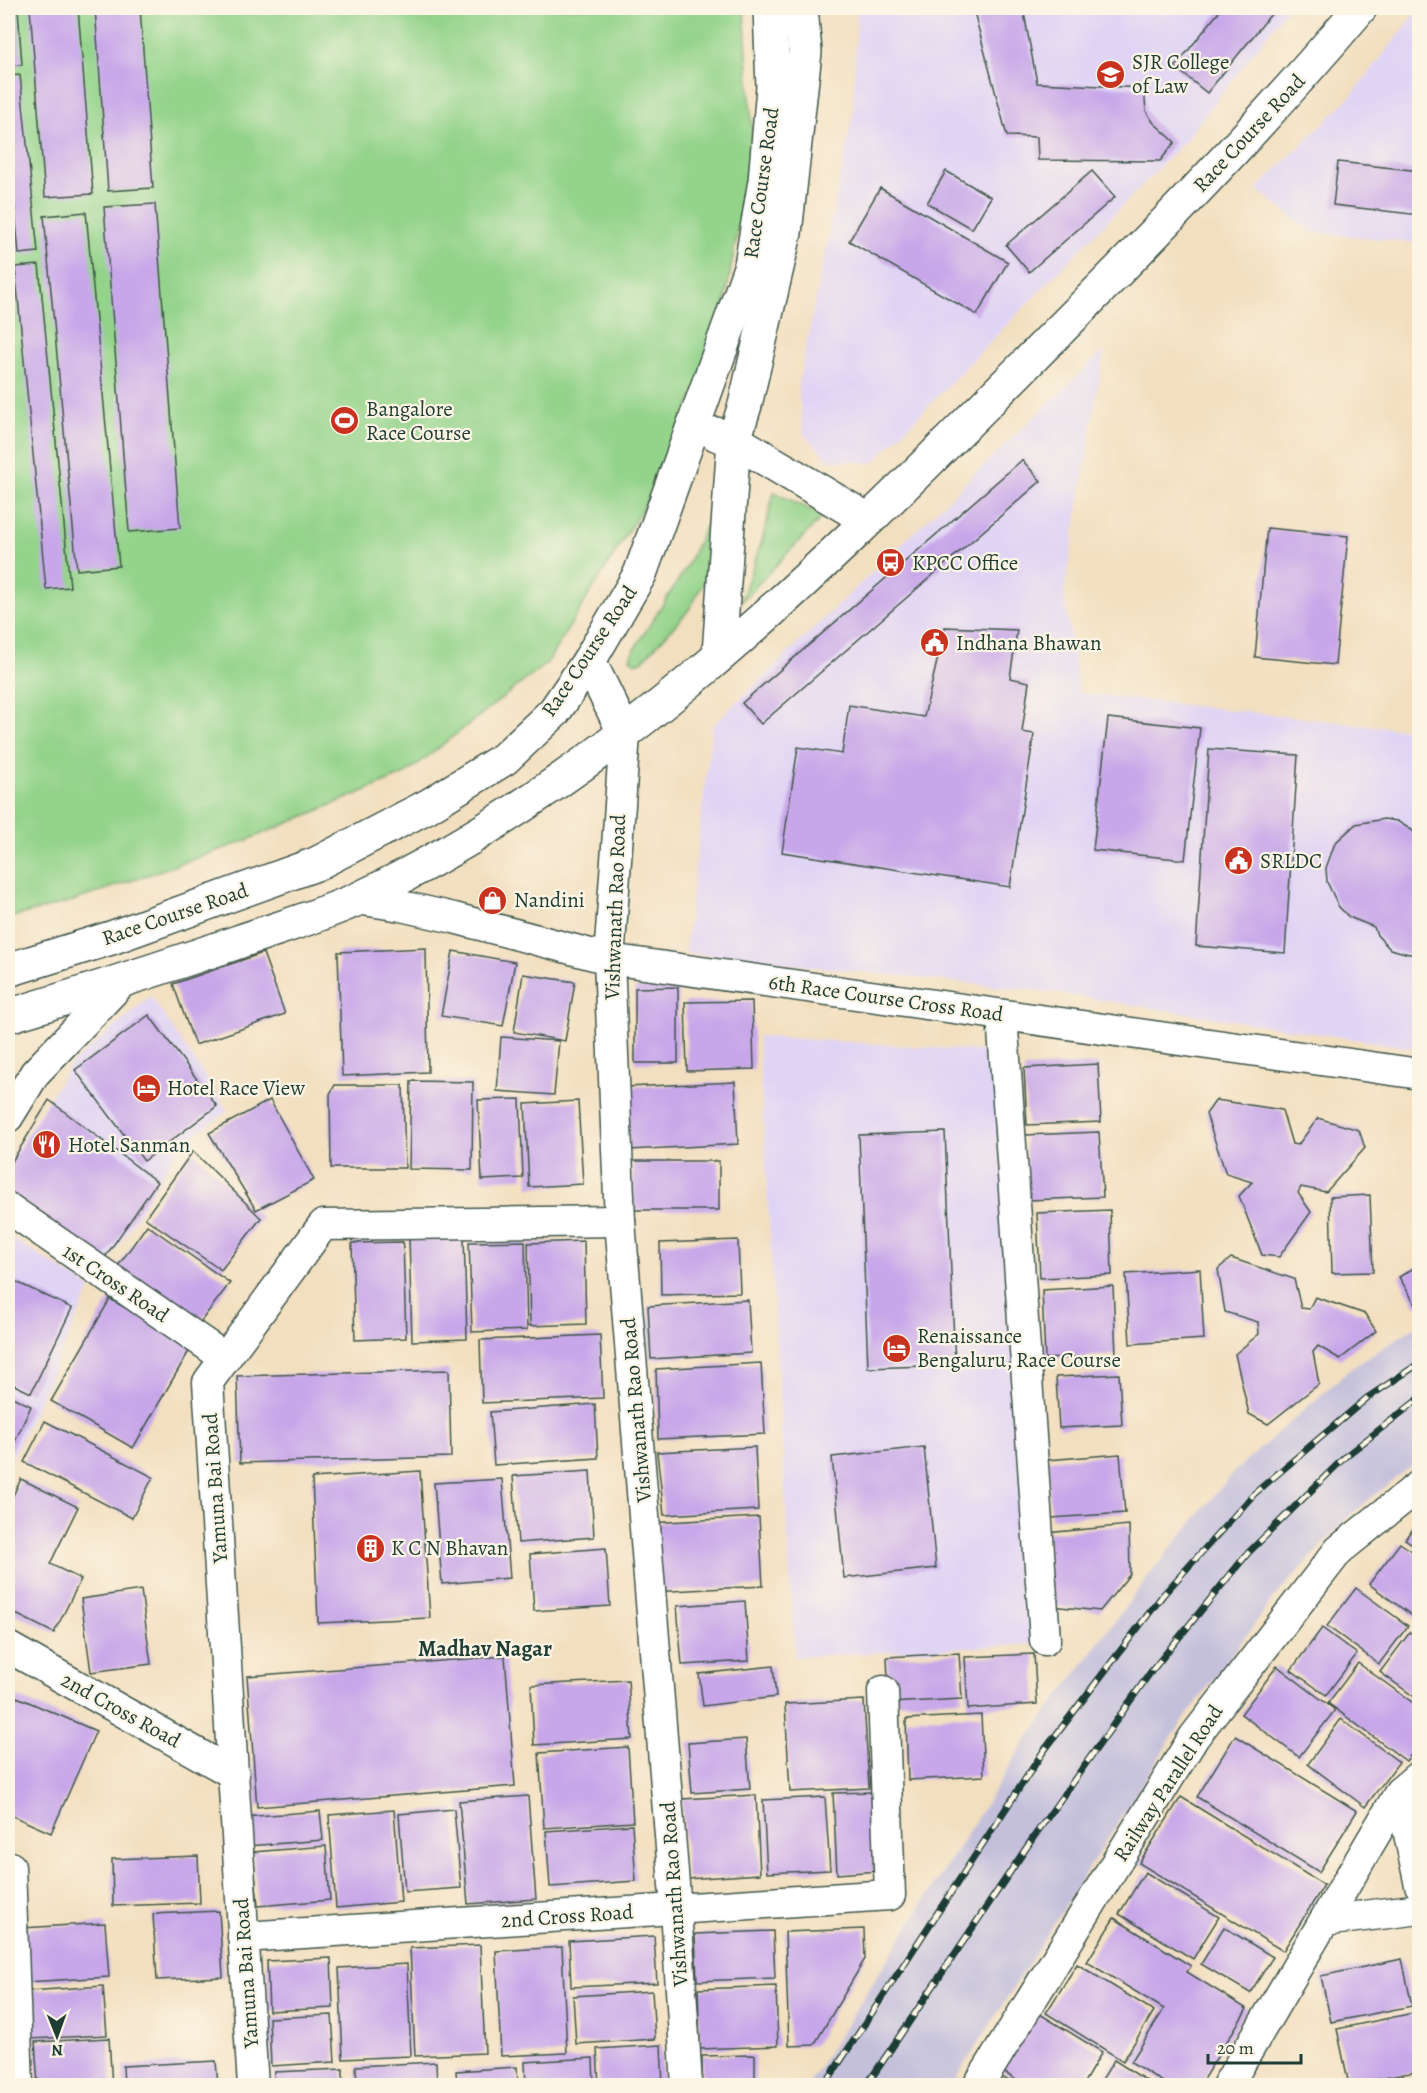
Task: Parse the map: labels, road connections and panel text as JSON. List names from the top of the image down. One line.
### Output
{"streets":{"main road":["Race Course Road"],"street":["Vishwanath Rao Road","6th Race Course Cross Road","1st Cross Road","Yamuna Bai Road","2nd Cross Road","Railway Parallel Road"]},"crossings":[["Race Course Road","Vishwanath Rao Road"],["Race Course Road","6th Race Course Cross Road"],["Vishwanath Rao Road","6th Race Course Cross Road"],["Vishwanath Rao Road","Yamuna Bai Road"],["Vishwanath Rao Road","2nd Cross Road"],["1st Cross Road","Yamuna Bai Road"],["Yamuna Bai Road","2nd Cross Road"]],"districts":["Madhav Nagar"],"places":{"school or university":["SJR College of Law"],"sports":["Bangalore Race Course"],"bus stop":["KPCC Office"],"public building":["Indhana Bhawan","SRLDC"],"shop":["Nandini"],"hotel":["Hotel Race View","Renaissance Bengaluru, Race Course"],"restaurant":["Hotel Sanman"],"building":["K C N Bhavan"]},"scale_bar":"20 m","north":"bottom"}
